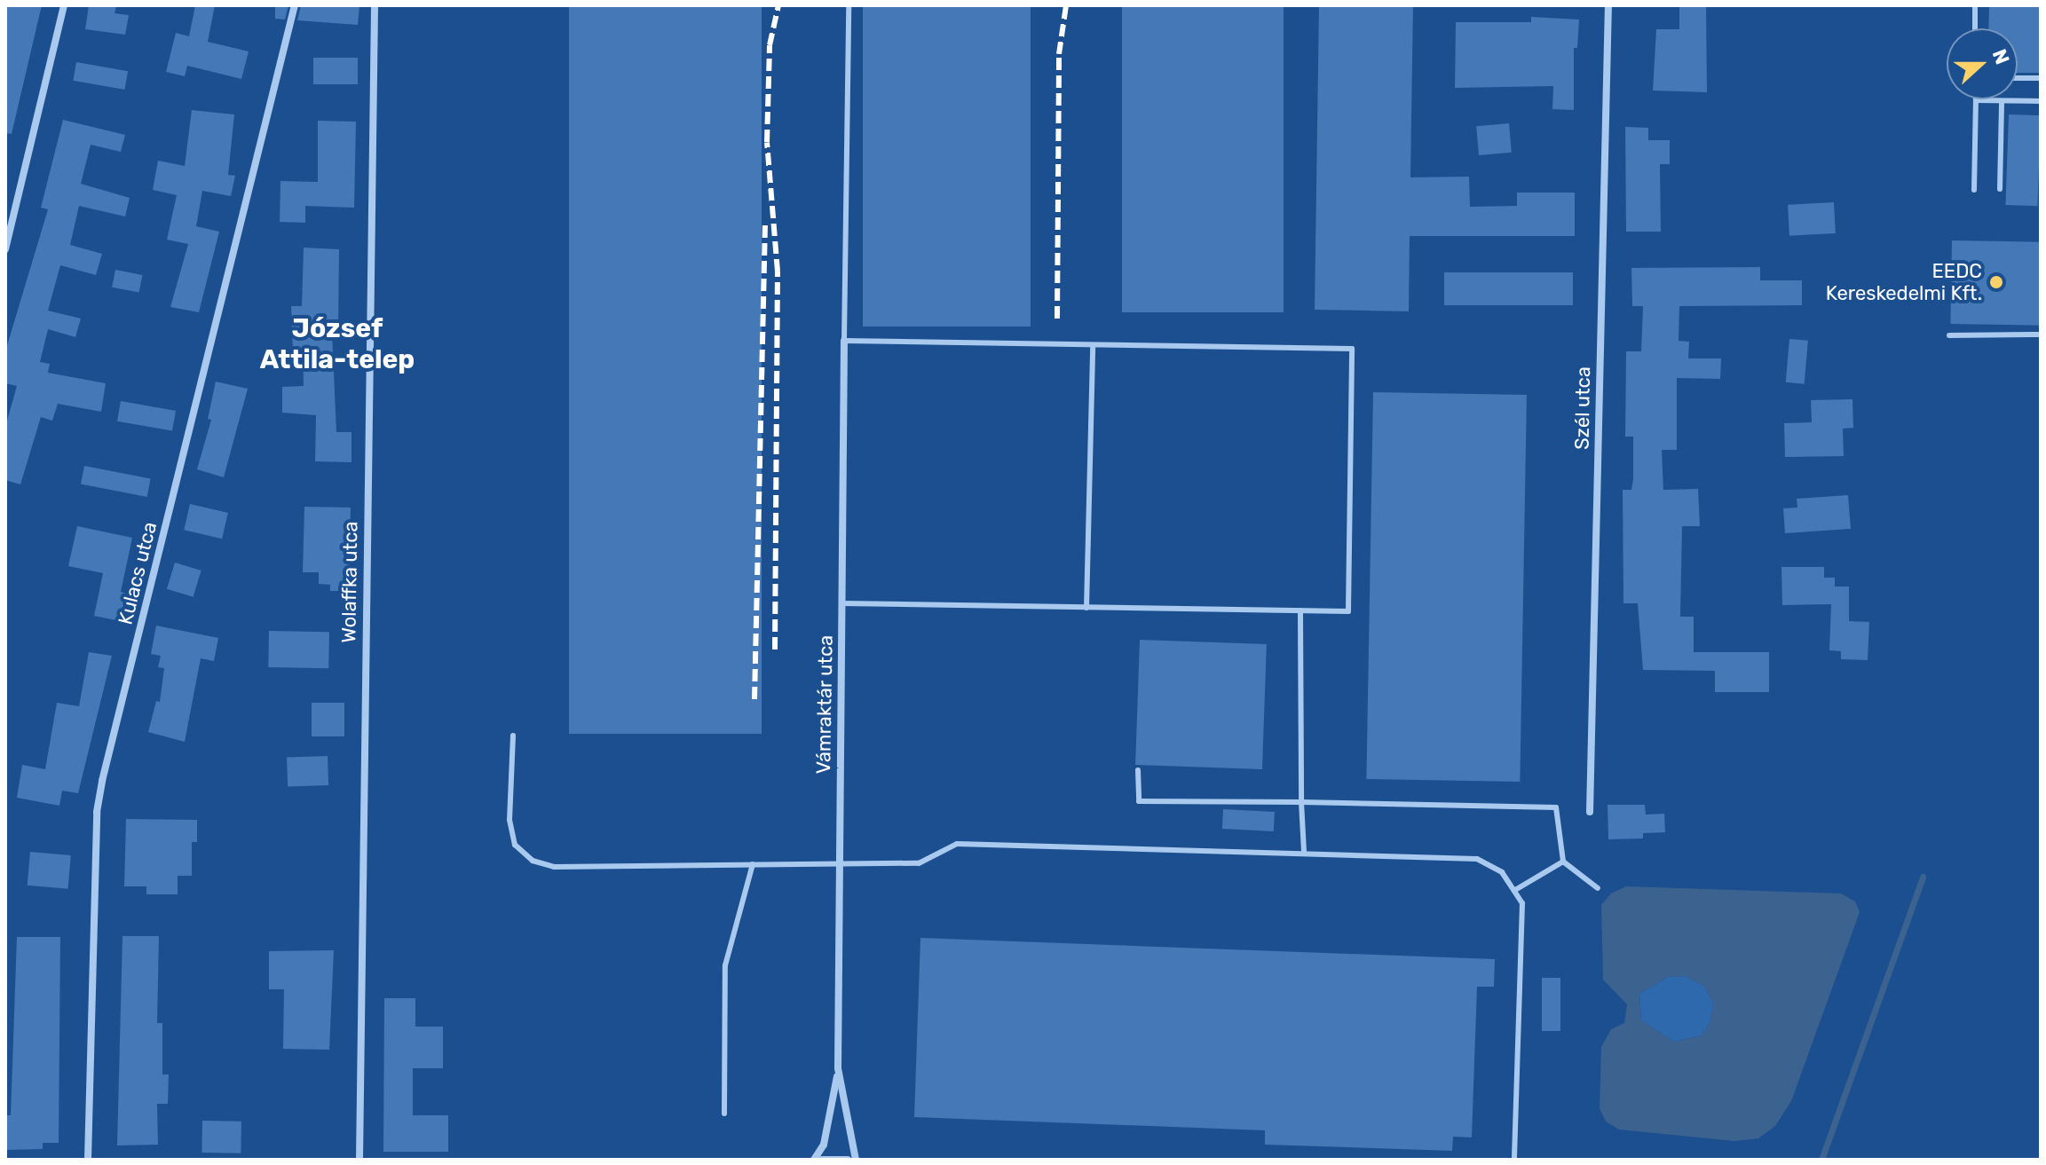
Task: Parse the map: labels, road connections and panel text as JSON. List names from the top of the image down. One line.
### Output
{"streets":{"street":["Szél utca","Kulacs utca","Wolaffka utca","Vámraktár utca"]},"districts":["József Attila-telep"],"places":["EEDC Kereskedelmi Kft."],"north":"right"}
